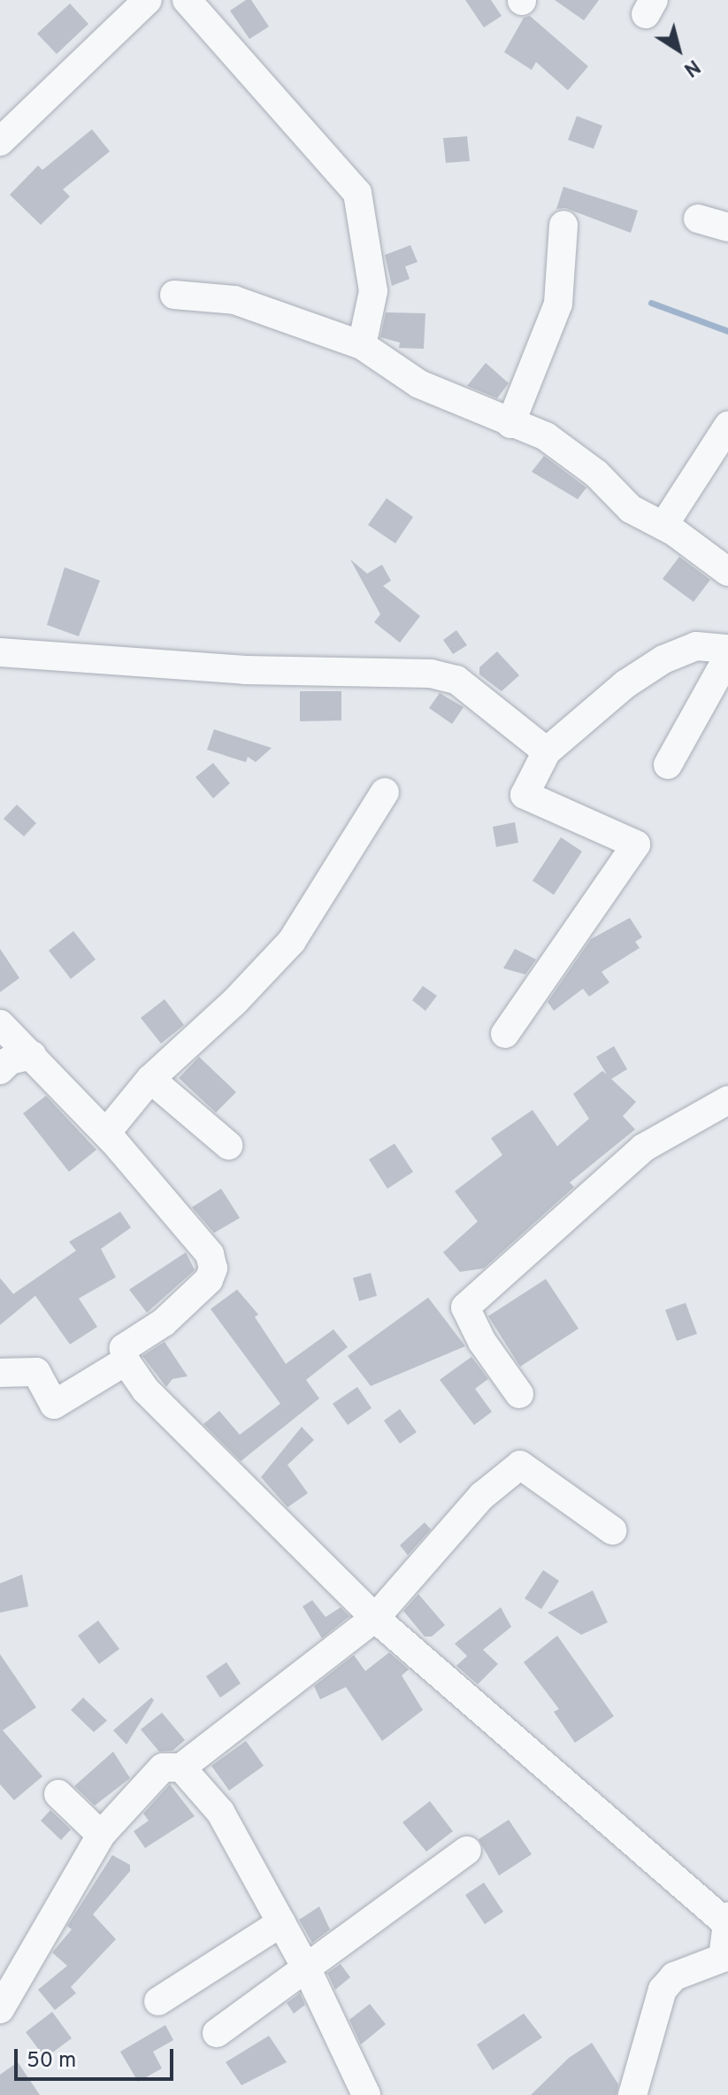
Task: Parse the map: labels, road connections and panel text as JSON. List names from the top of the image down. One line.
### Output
{"scale_bar":"50 m","north":"bottom right"}
